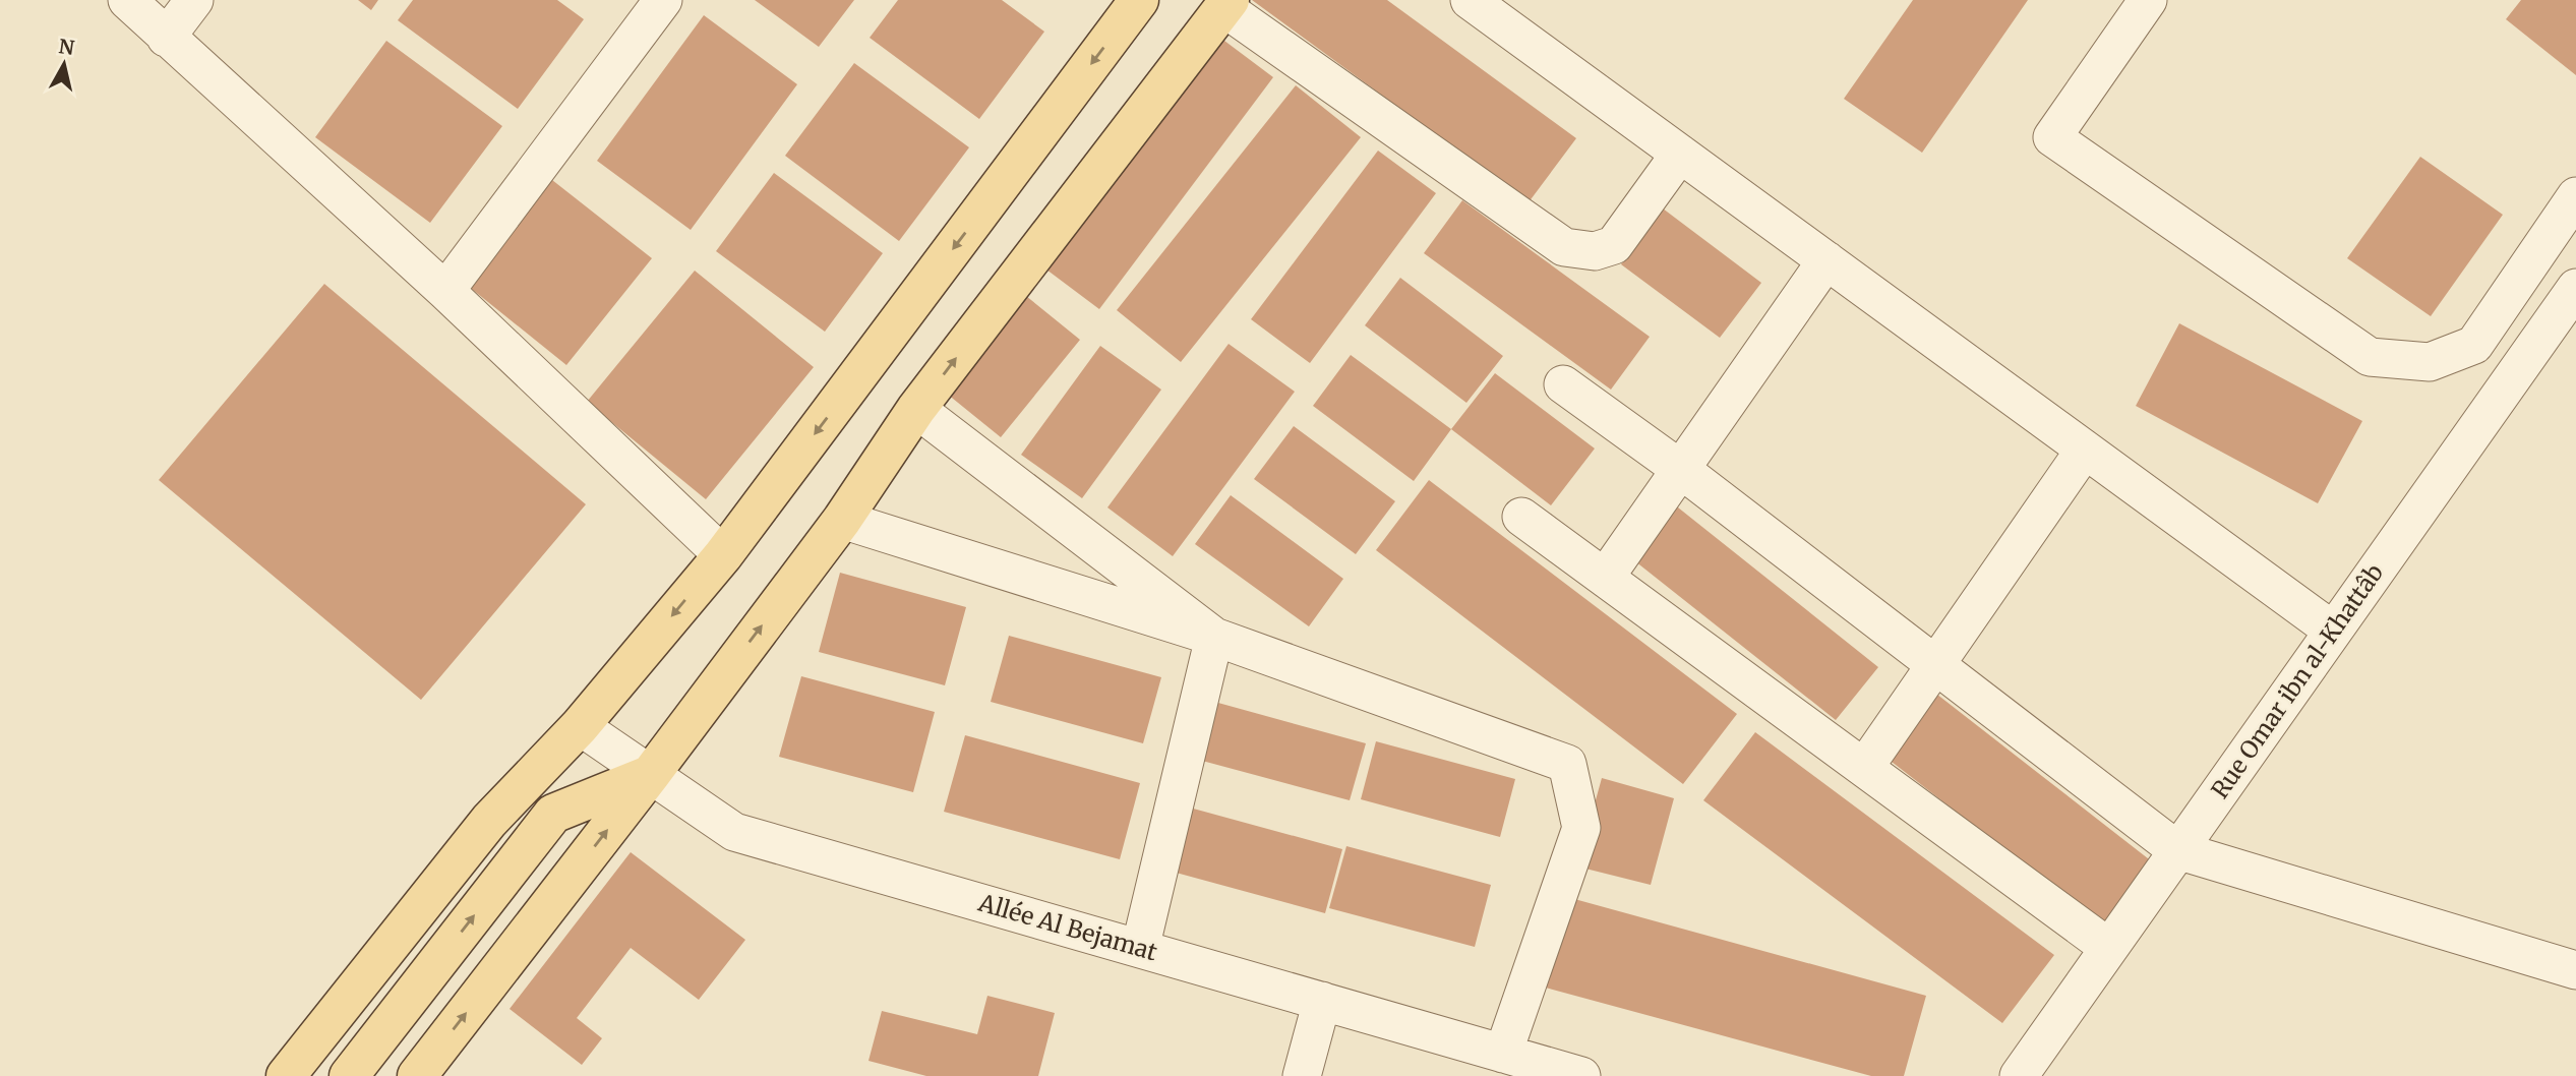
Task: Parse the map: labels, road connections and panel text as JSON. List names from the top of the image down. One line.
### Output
{"streets":{"street":["Rue Omar ibn al-Khattâb","Allée Al Bejamat"]},"north":"top"}
